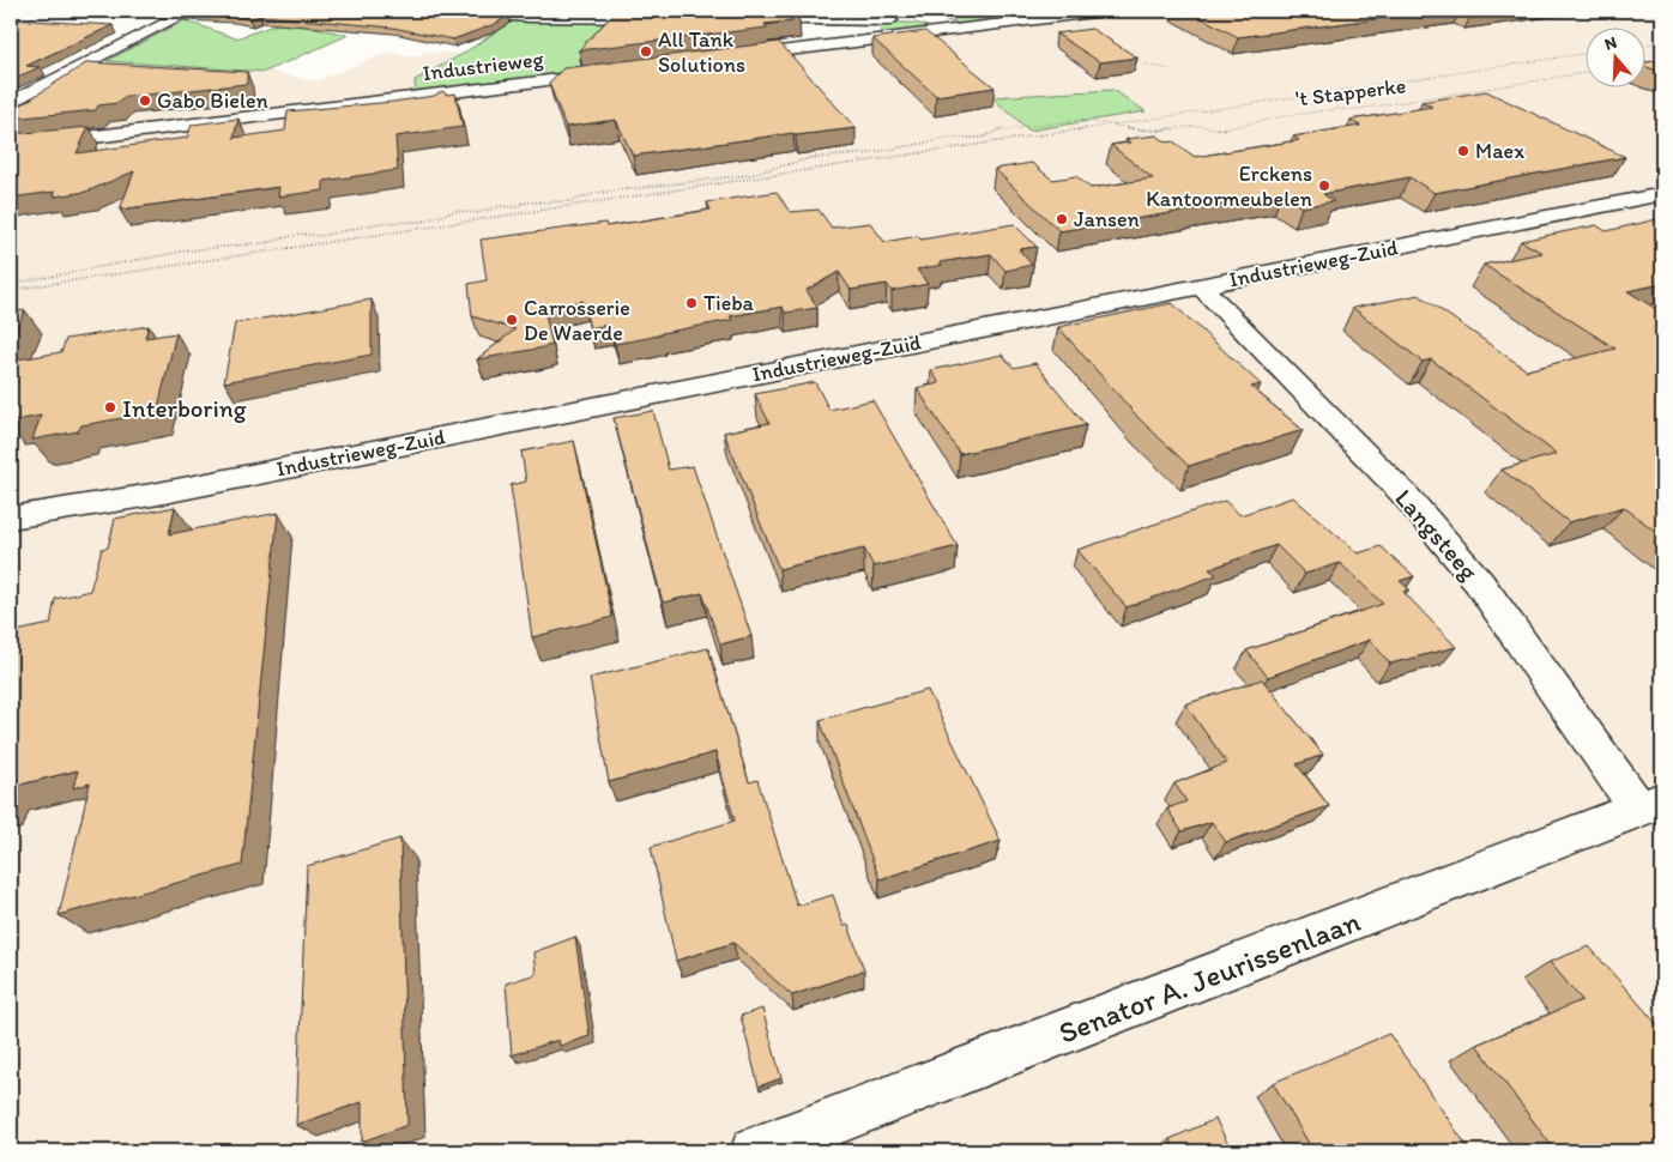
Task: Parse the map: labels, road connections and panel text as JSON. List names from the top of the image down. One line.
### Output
{"streets":{"street":["Industrieweg","Industrieweg-Zuid","Langsteeg","Senator A. Jeurissenlaan"],"path":["'t Stapperke"]},"crossings":[["Industrieweg-Zuid","Langsteeg"],["Langsteeg","Senator A. Jeurissenlaan"]],"places":["All Tank Solutions","Gabo Bielen","Maex","Erckens Kantoormeubelen","Jansen","Tieba","Carrosserie De Waerde","Interboring"],"north":"top"}
